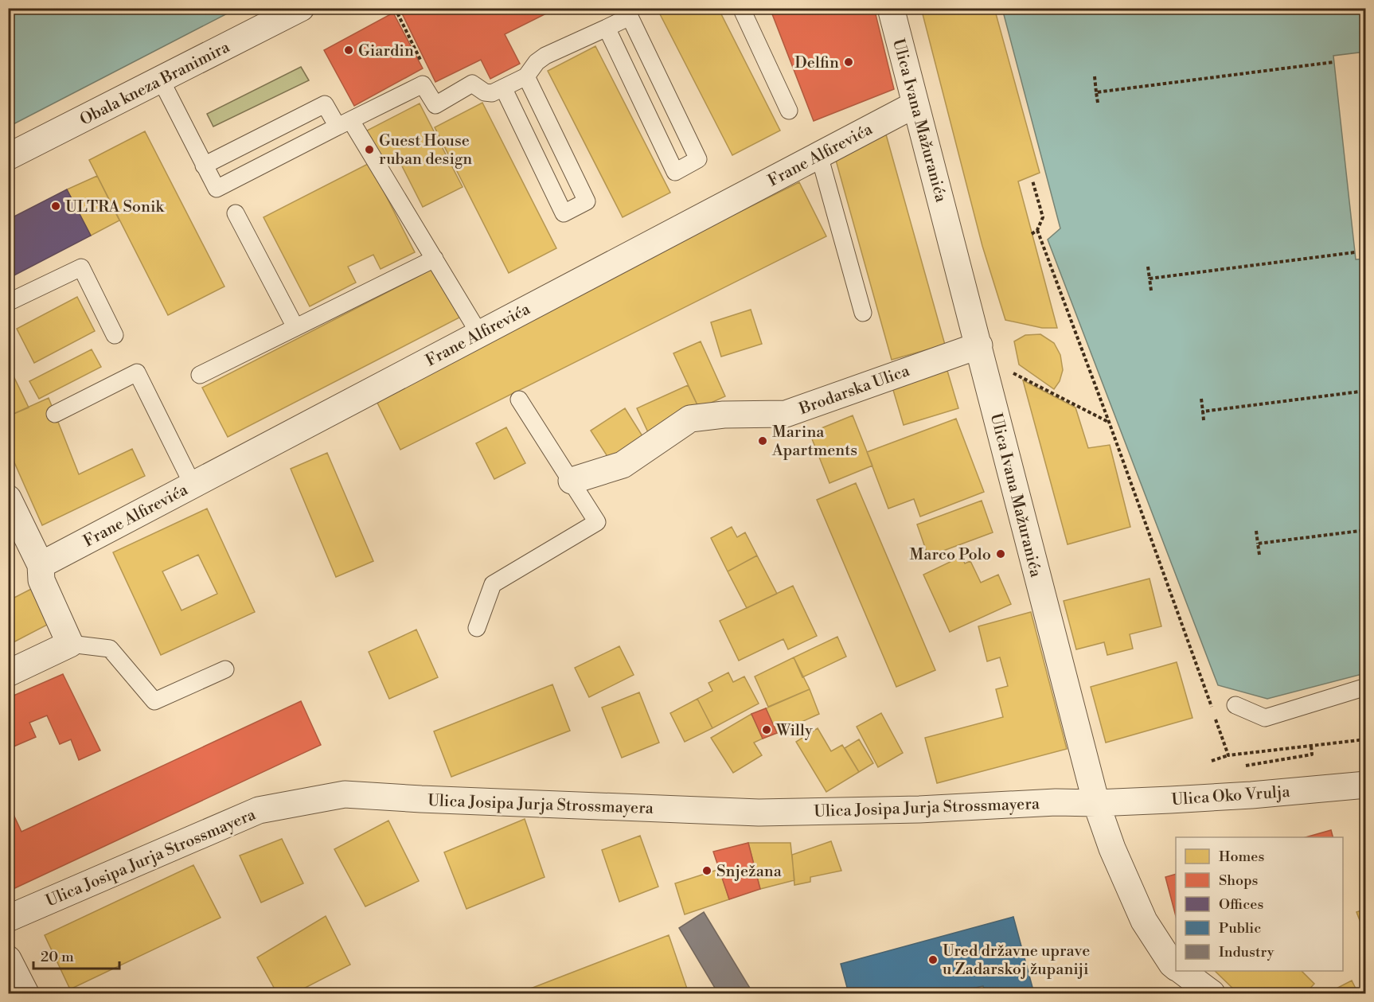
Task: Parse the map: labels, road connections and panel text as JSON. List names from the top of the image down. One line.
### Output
{"streets":{"street":["Obala kneza Branimira","Ulica Ivana Mažuranića","Frane Alfirevića","Brodarska Ulica","Ulica Oko Vrulja","Ulica Josipa Jurja Strossmayera"]},"crossings":[["Ulica Ivana Mažuranića","Frane Alfirevića"],["Ulica Ivana Mažuranića","Brodarska Ulica"],["Ulica Ivana Mažuranića","Ulica Oko Vrulja"],["Ulica Ivana Mažuranića","Ulica Josipa Jurja Strossmayera"],["Ulica Oko Vrulja","Ulica Josipa Jurja Strossmayera"]],"places":["Giardin","Delfin","Guest House ruban design","ULTRA Sonik","Marina Apartments","Marco Polo","Willy","Snježana","Ured državne uprave u Zadarskoj županiji"],"legend":["Homes","Shops","Offices","Public","Industry"],"scale_bar":"20 m"}
